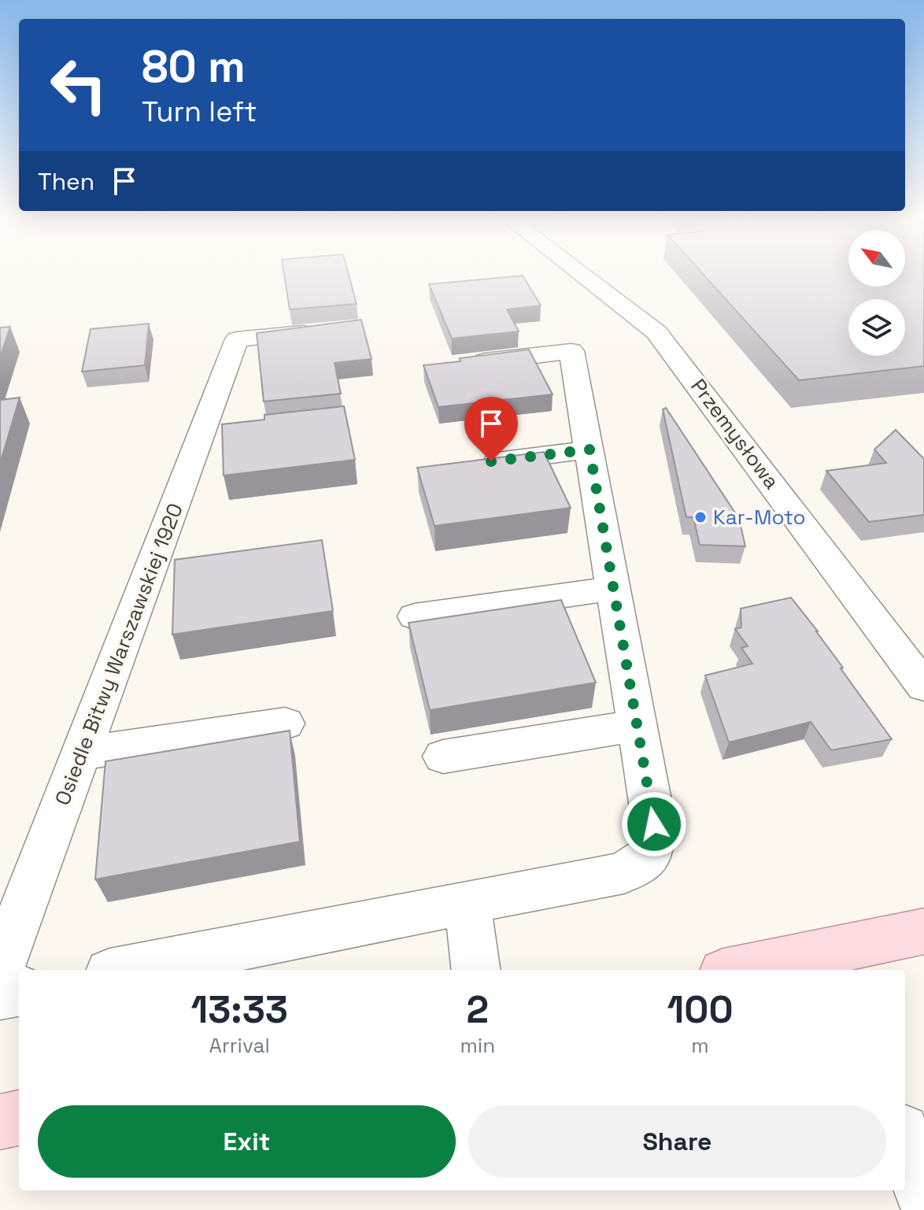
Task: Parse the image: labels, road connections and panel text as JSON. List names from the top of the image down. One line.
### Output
{"streets":{"street":["Przemysłowa","Osiedle Bitwy Warszawskiej 1920"]},"places":["Kar-Moto"],"north":"top left","page":{"turn":["80 m","Turn left"],"then":"Then","eta":["13:33","Arrival","2","min","100","m"],"buttons":["Exit","Share"]}}
